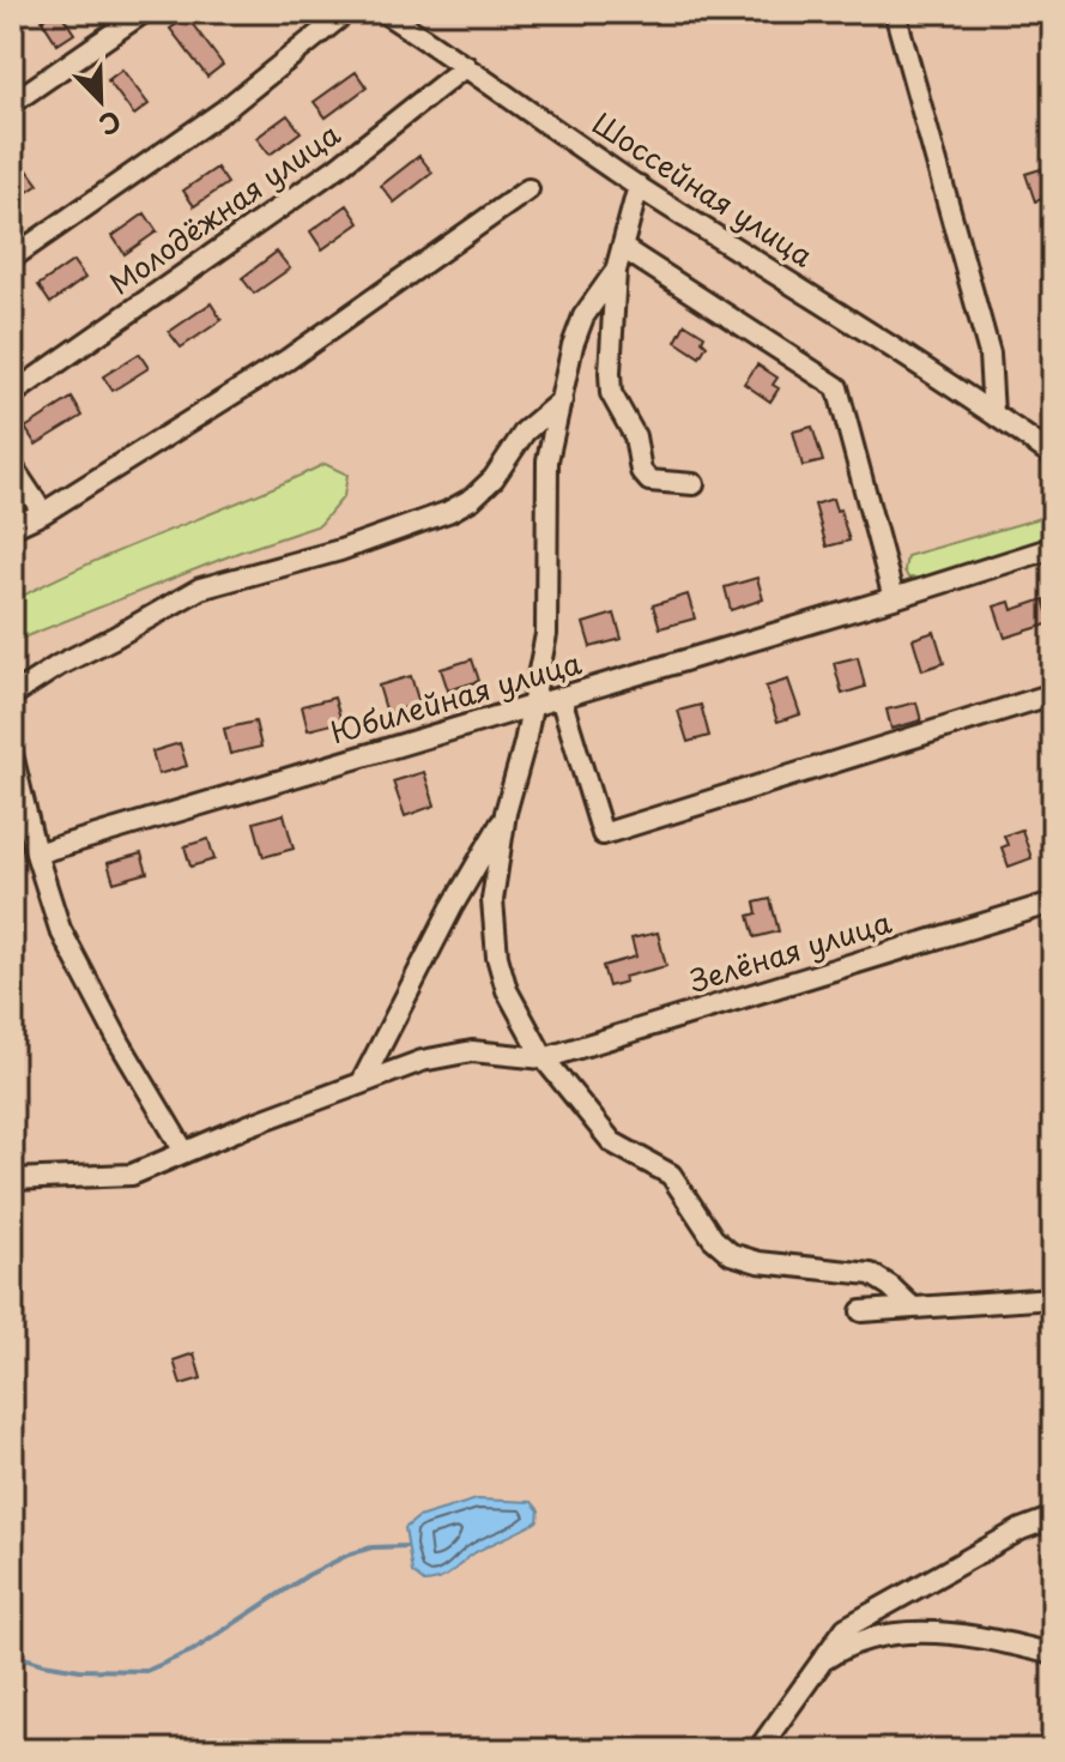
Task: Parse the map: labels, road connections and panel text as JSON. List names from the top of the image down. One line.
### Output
{"streets":{"street":["Шоссейная улица","Молодёжная улица","Юбилейная улица","Зелёная улица"]},"crossings":[["Шоссейная улица","Молодёжная улица"]],"north":"bottom right"}
